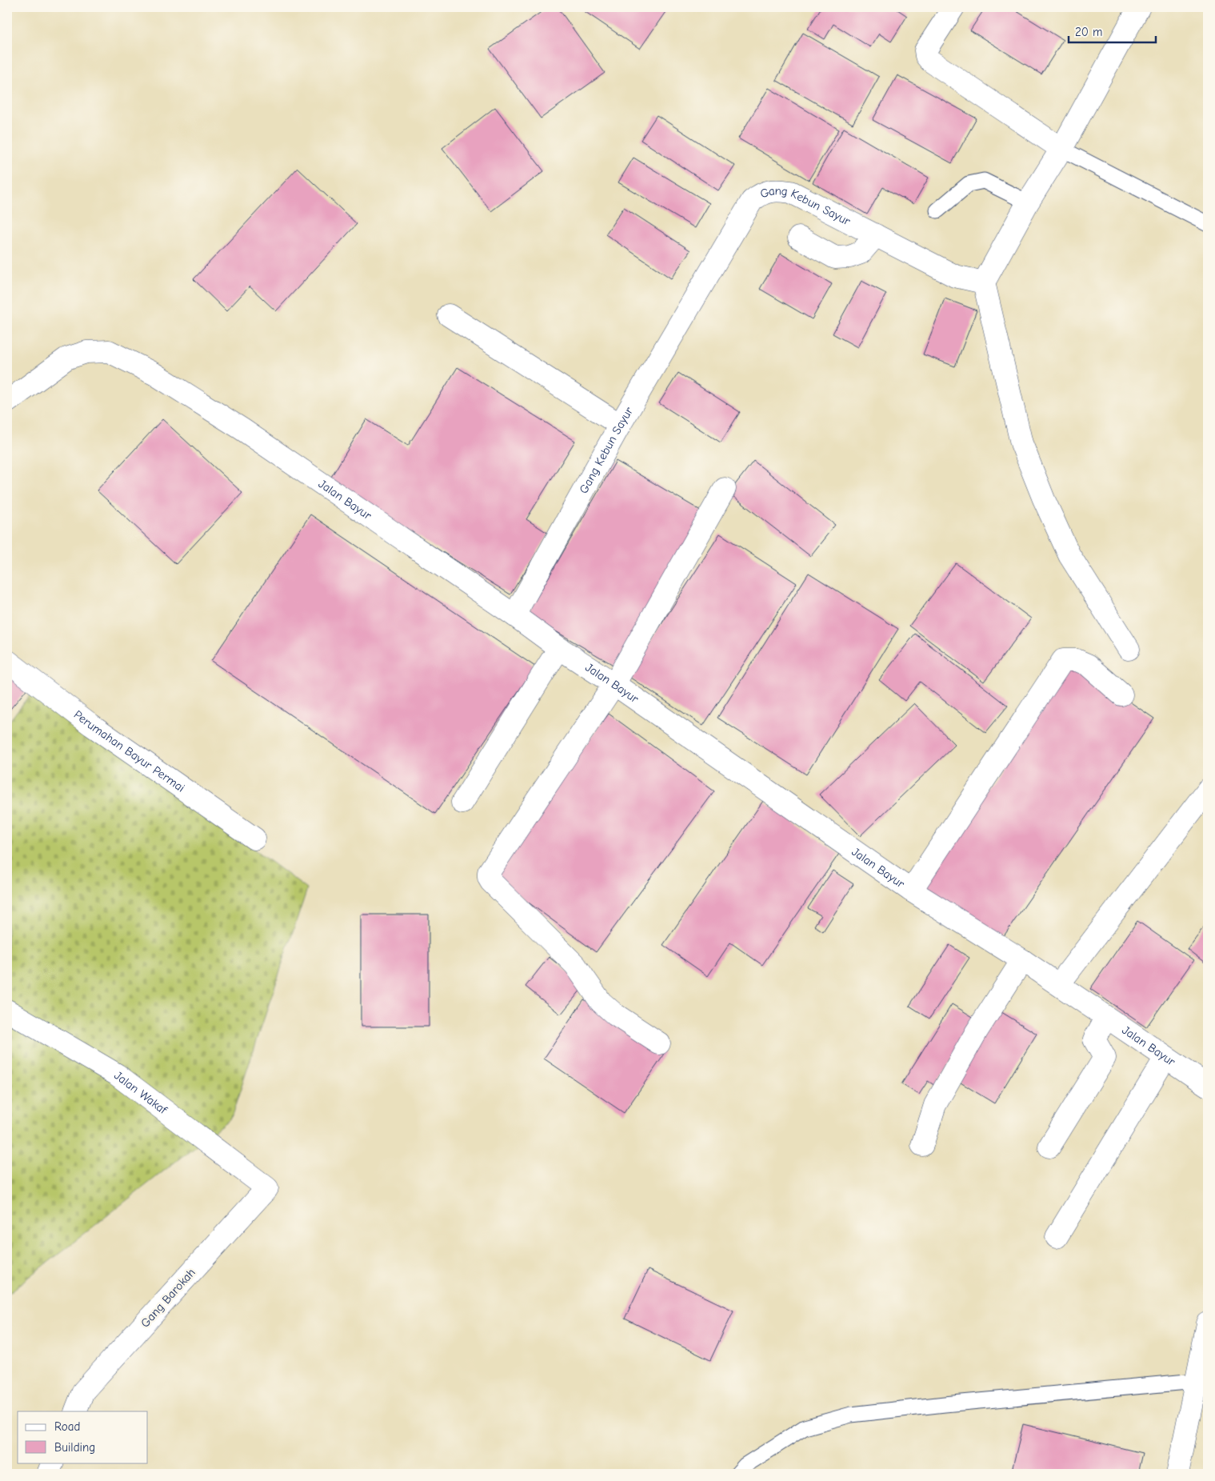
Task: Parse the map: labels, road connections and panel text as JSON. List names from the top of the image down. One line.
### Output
{"streets":{"street":["Gang Kebun Sayur","Jalan Bayur","Perumahan Bayur Permai","Jalan Wakaf","Gang Barokah"]},"crossings":[["Gang Kebun Sayur","Jalan Bayur"],["Jalan Wakaf","Gang Barokah"]],"legend":["Road","Building"],"scale_bar":"20 m"}
